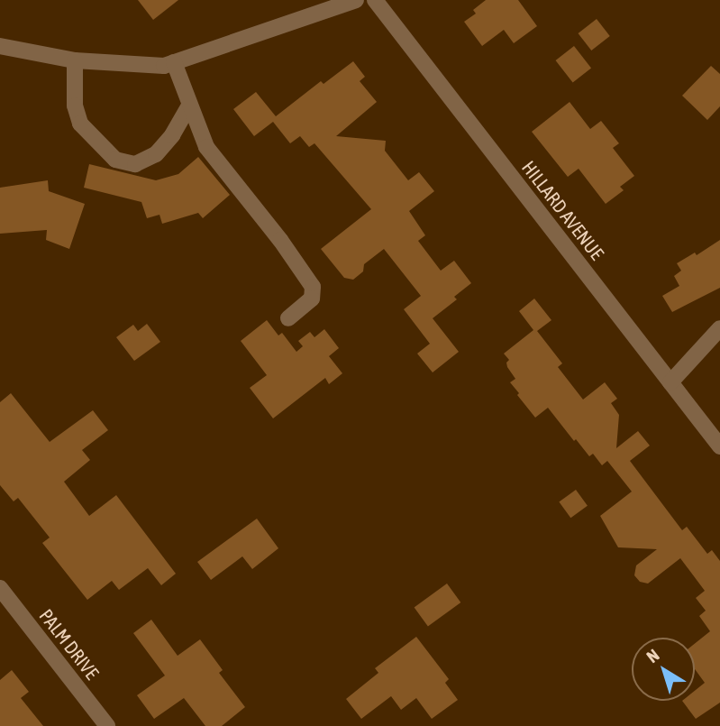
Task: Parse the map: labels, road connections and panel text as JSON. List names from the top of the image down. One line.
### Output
{"streets":{"street":["HILLARD AVENUE","PALM DRIVE"]},"north":"top left"}
